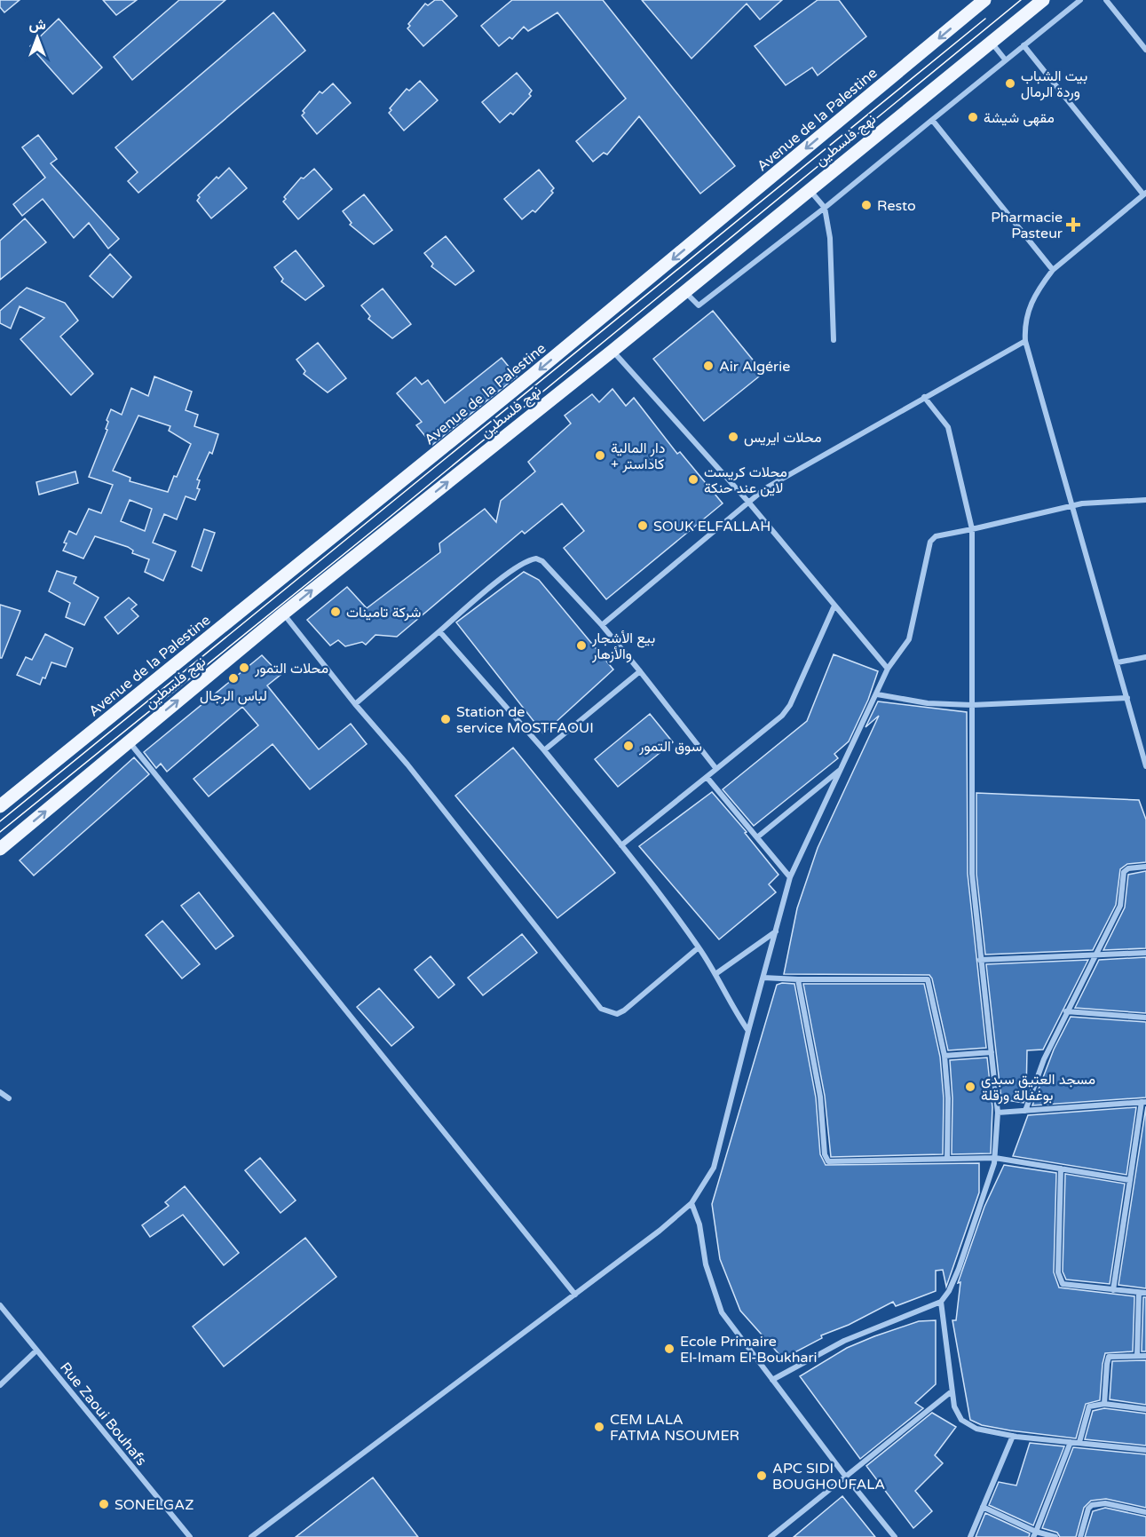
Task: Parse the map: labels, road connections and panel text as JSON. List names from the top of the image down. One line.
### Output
{"streets":{"main road":["Avenue de la Palestine","نهج فلسطين"],"street":["Rue Zaoui Bouhafs"]},"one_way":["Avenue de la Palestine","نهج فلسطين"],"places":{"other":["بيت الشباب وردة الرمال","مقهى شيشة","Resto","Air Algérie","محلات ايريس","دار المالية + كاداستر","محلات كريست لاين عند حنكة","SOUK ELFALLAH","شركة تامينات","بيع الأشجار والأزهار","محلات التمور","لباس الرجال","Station de service MOSTFAOUI","سوق التمور","مسجد العتيق سبدي بوغفالة ورقلة","Ecole Primaire El-Imam El-Boukhari","CEM LALA FATMA NSOUMER","APC SIDI BOUGHOUFALA","SONELGAZ"],"health":["Pharmacie Pasteur"]},"north":"top"}
